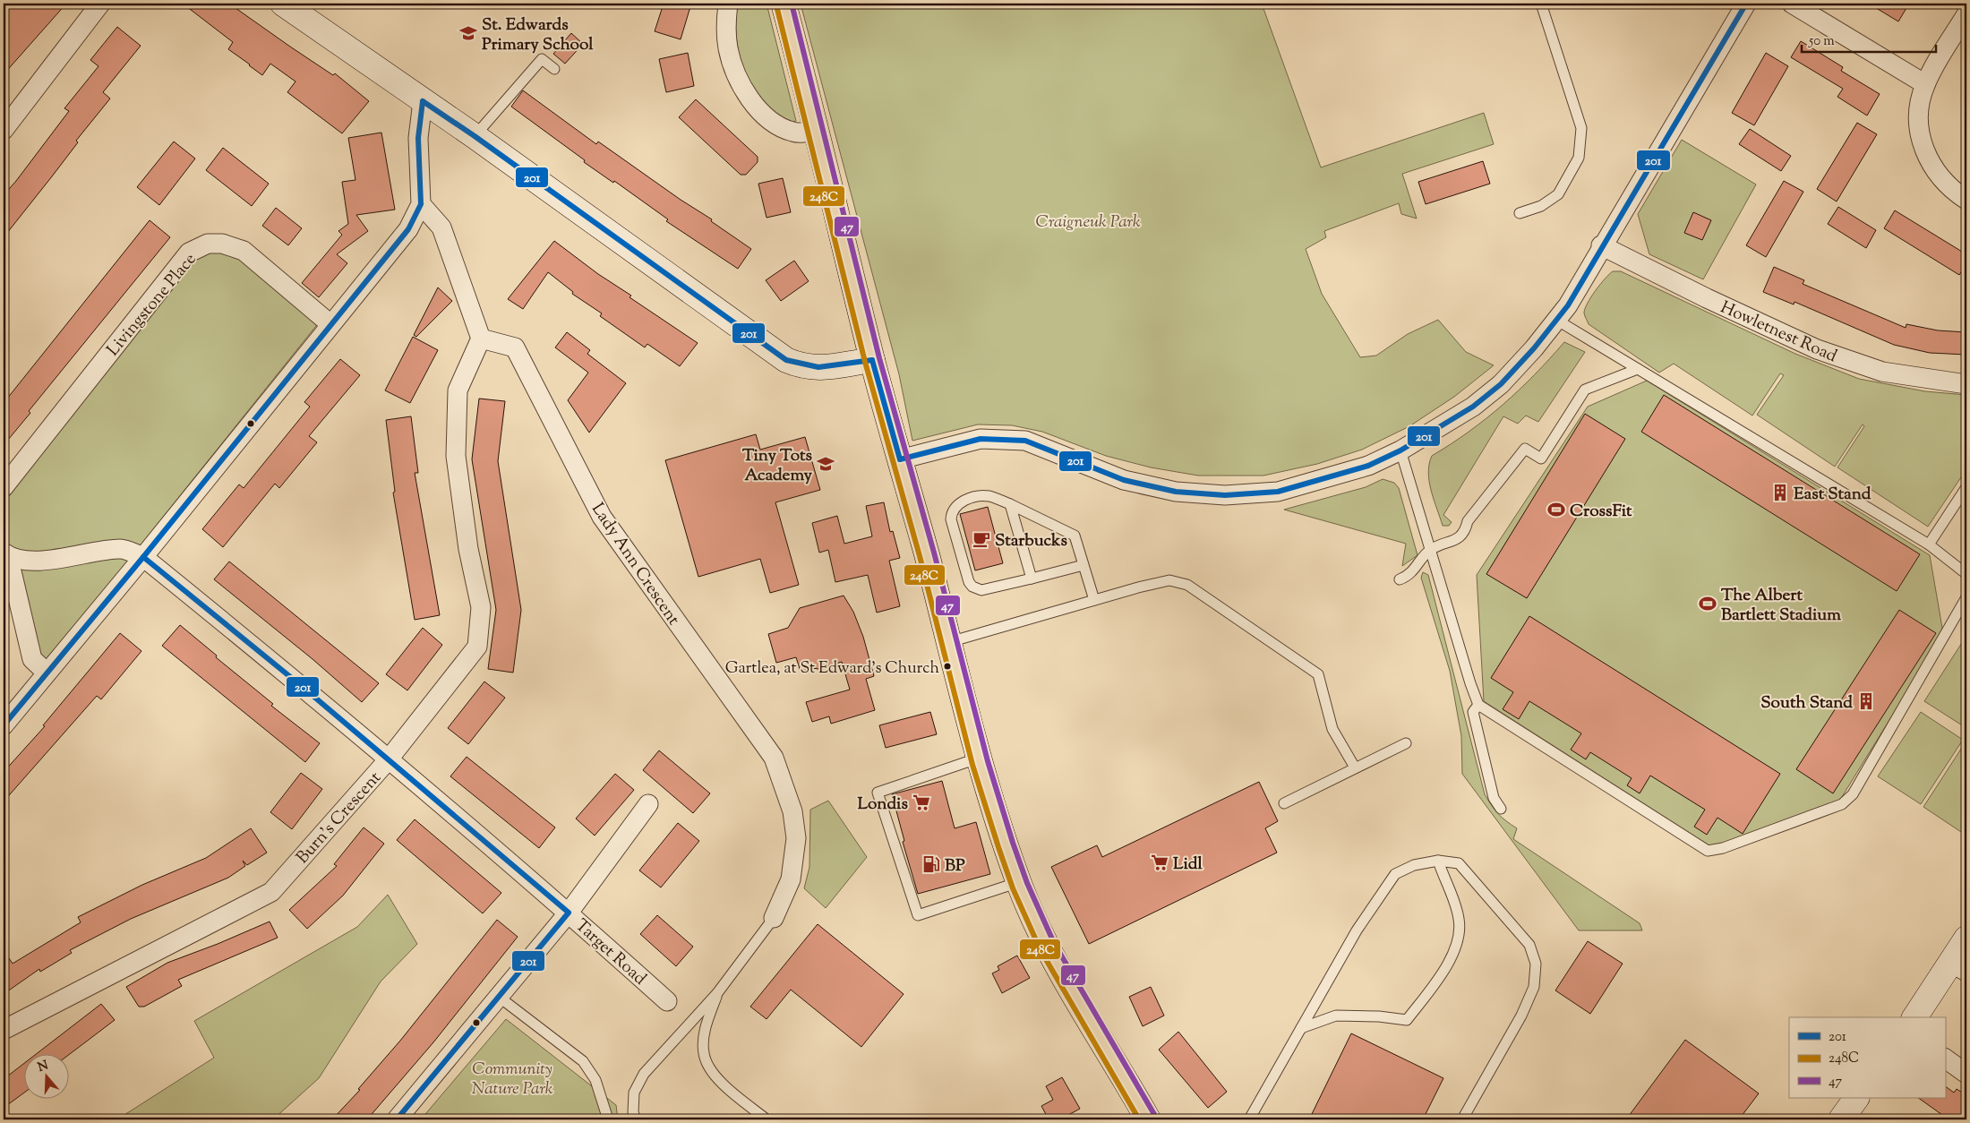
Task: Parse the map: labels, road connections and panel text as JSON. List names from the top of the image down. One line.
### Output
{"streets":{"street":["Livingstone Place","Howletnest Road","Lady Ann Crescent","Burn's Crescent","Target Road"]},"crossings":[["Lady Ann Crescent","Burn's Crescent"],["Burn's Crescent","Target Road"]],"parks":["Craigneuk Park","Community Nature Park"],"places":{"school or university":["St. Edwards Primary School","Tiny Tots Academy"],"building":["East Stand","South Stand"],"sports":["CrossFit","The Albert Bartlett Stadium"],"cafe":["Starbucks"],"other":["Gartlea, at St Edward's Church"],"supermarket":["Londis","Lidl"],"fuel station":["BP"]},"lines":["transit line 201","transit line 47","transit line 248C"],"legend":["201","248C","47"],"scale_bar":"50 m","north":"top"}
